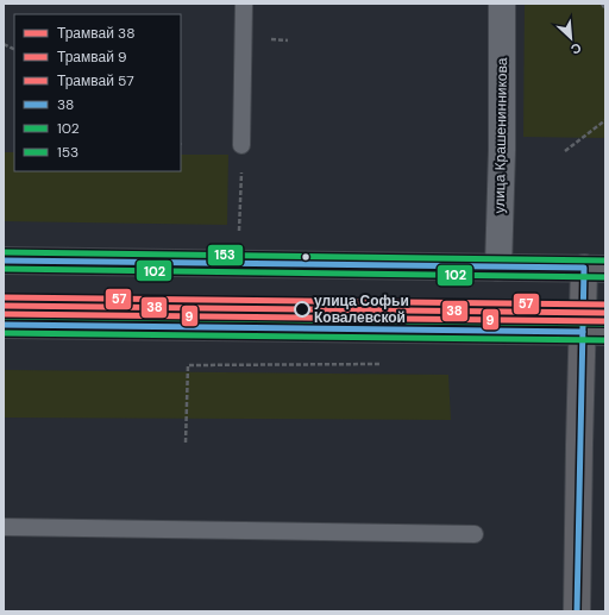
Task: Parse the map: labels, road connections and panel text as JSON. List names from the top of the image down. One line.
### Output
{"streets":{"street":["улица Крашенинникова"]},"places":["улица Софьи Ковалевской"],"lines":["transit line 153","transit line 38","transit line 102","tram line 57","tram line 38","tram line 9"],"legend":["Трамвай 38","Трамвай 9","Трамвай 57","38","102","153"],"north":"bottom right"}
